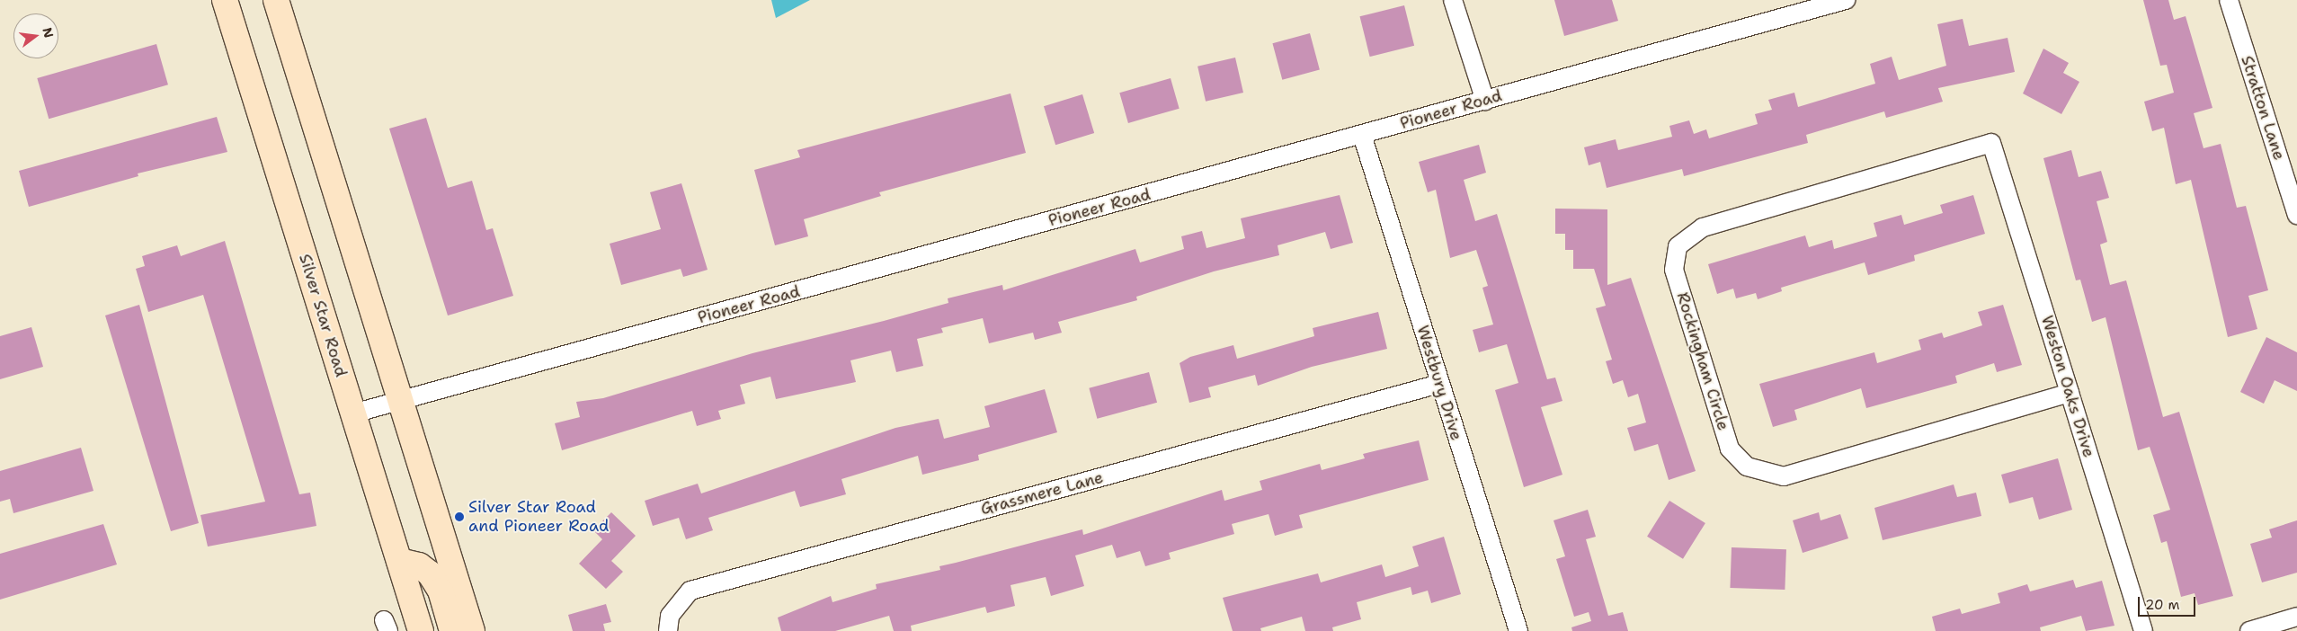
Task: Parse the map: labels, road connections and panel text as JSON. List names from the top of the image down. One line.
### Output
{"streets":{"main road":["Silver Star Road"],"street":["Stratton Lane","Pioneer Road","Rockingham Circle","Westbury Drive","Weston Oaks Drive","Grassmere Lane"]},"crossings":[["Pioneer Road","Silver Star Road"],["Pioneer Road","Westbury Drive"],["Rockingham Circle","Weston Oaks Drive"],["Westbury Drive","Grassmere Lane"]],"places":["Silver Star Road and Pioneer Road"],"scale_bar":"20 m","north":"right"}
